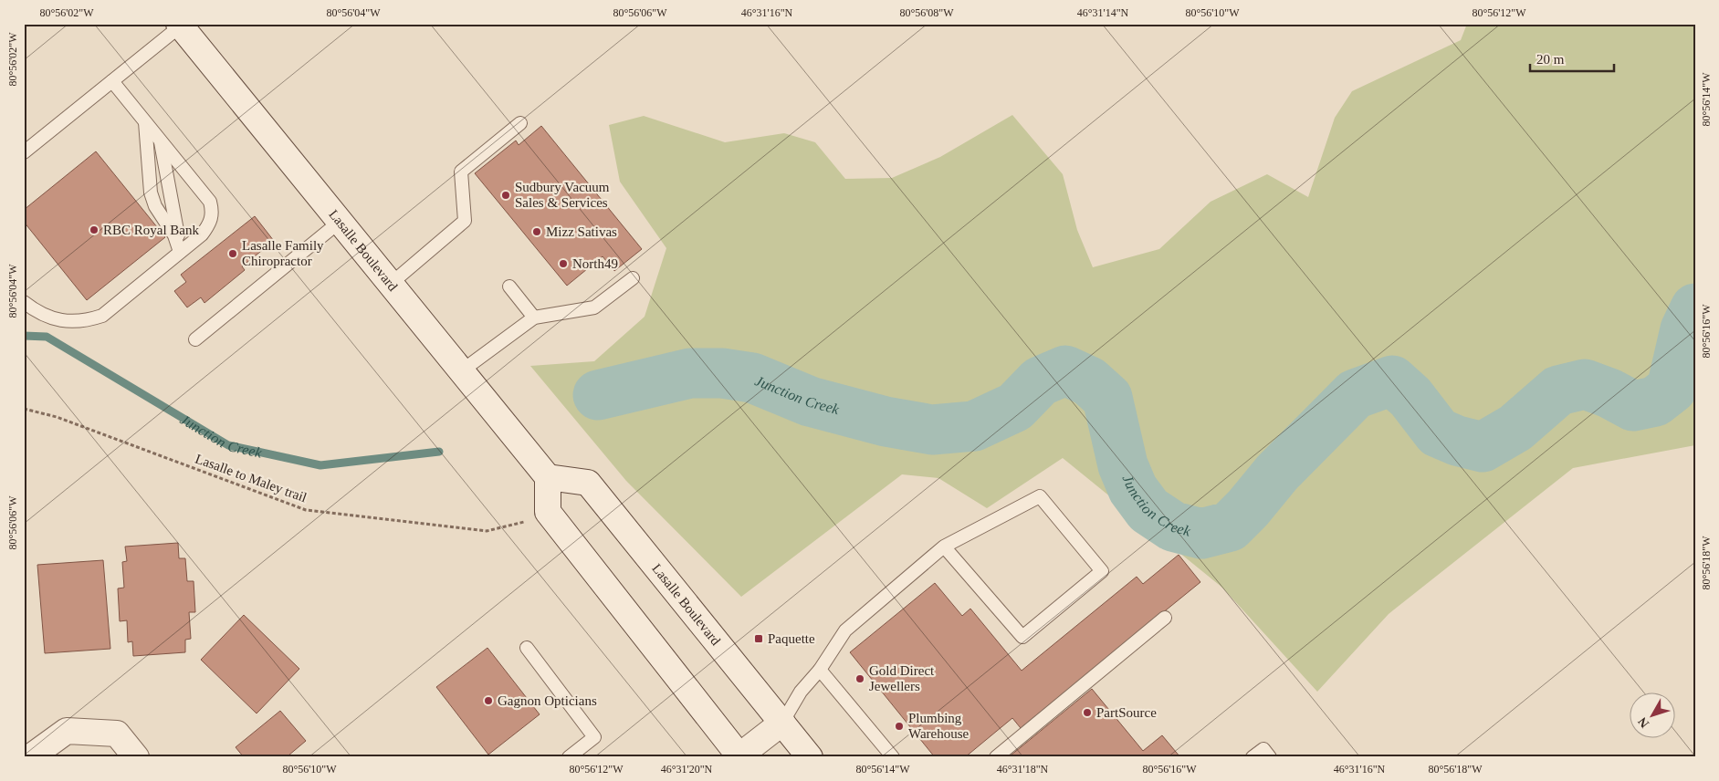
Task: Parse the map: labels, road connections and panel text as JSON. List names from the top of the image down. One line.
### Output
{"streets":{"main road":["Lasalle Boulevard"],"path":["Lasalle to Maley trail"]},"water":["Junction Creek"],"places":{"other":["Sudbury Vacuum Sales & Services","RBC Royal Bank","Mizz Sativas","Lasalle Family Chiropractor","North49","Gold Direct Jewellers","Gagnon Opticians","PartSource","Plumbing Warehouse"],"transit":["Paquette"]},"scale_bar":"20 m","north":"bottom left","coordinates":["80°56'02\"W","80°56'04\"W","80°56'06\"W","46°31'16\"N","80°56'08\"W","46°31'14\"N","80°56'10\"W","80°56'12\"W","80°56'14\"W","80°56'16\"W","80°56'18\"W","46°31'20\"N","46°31'18\"N"]}
